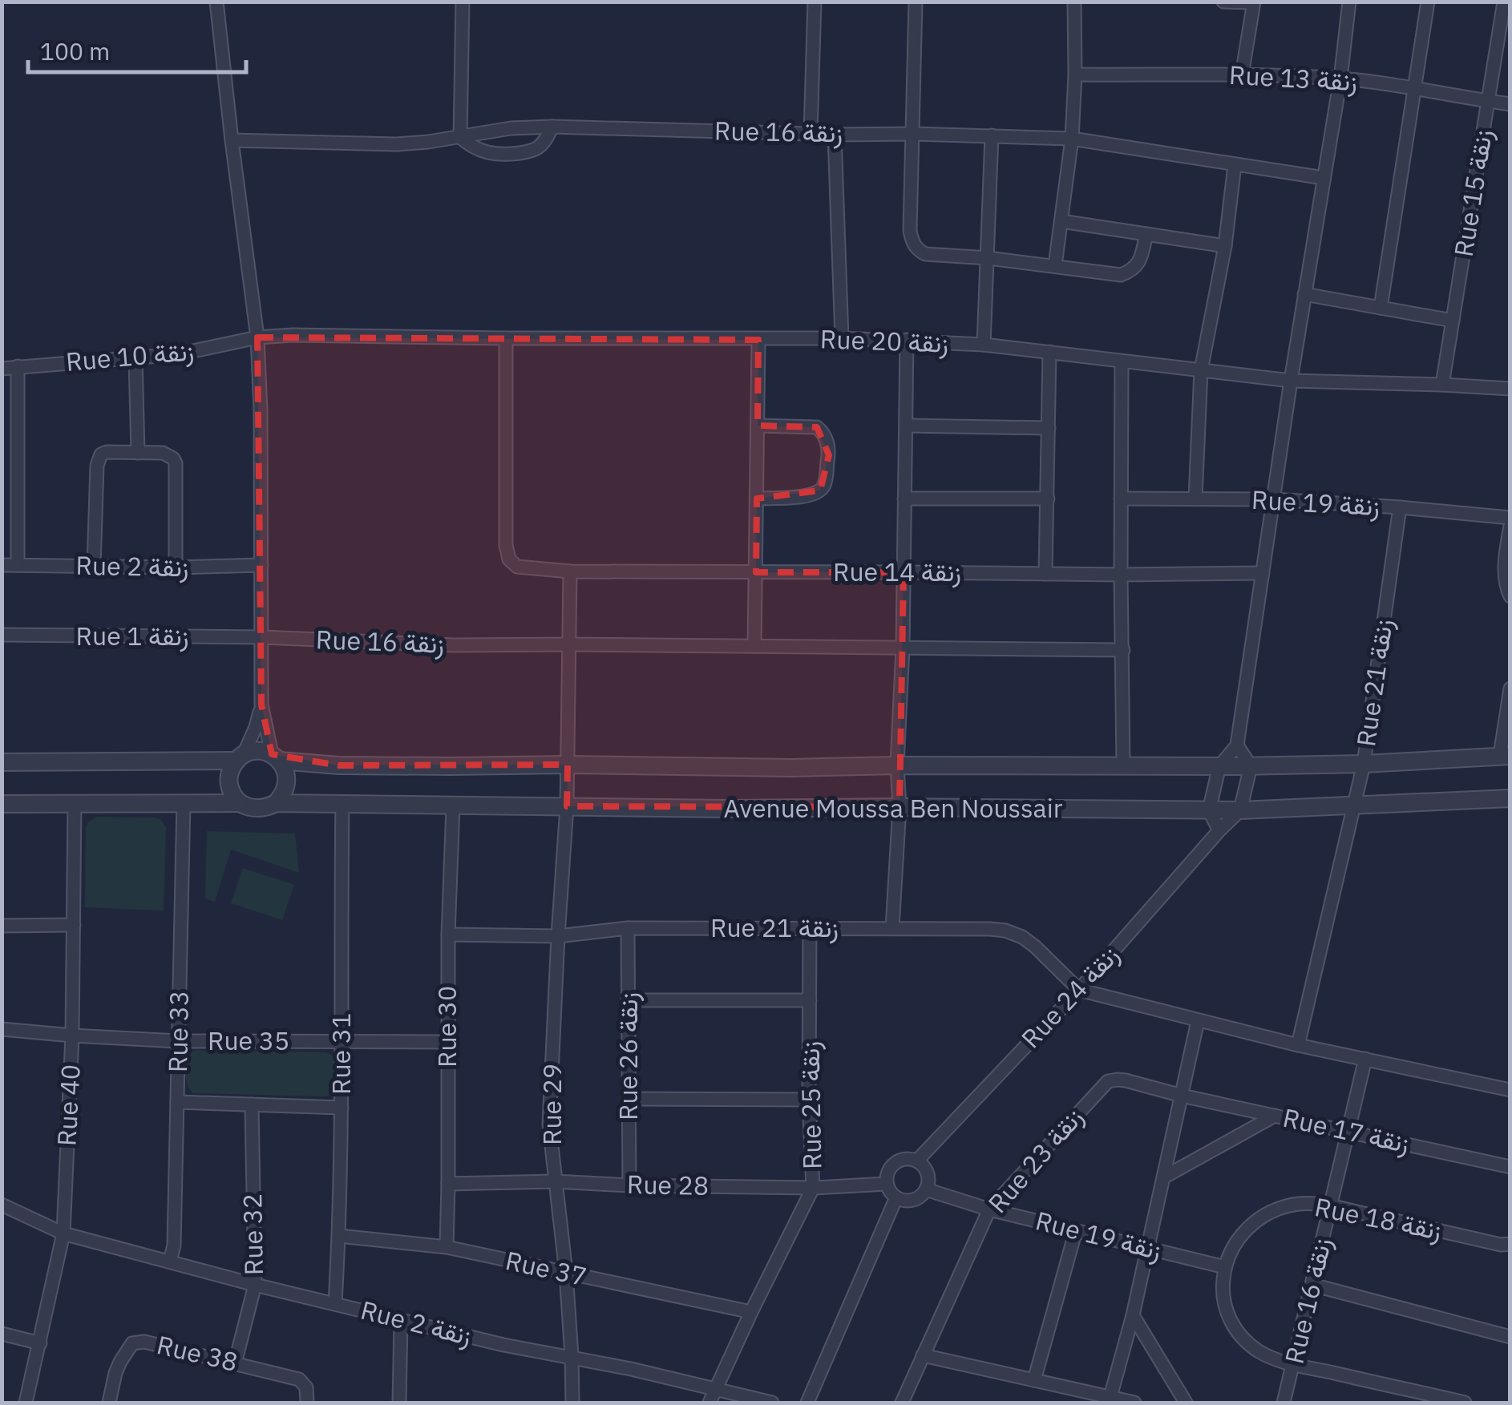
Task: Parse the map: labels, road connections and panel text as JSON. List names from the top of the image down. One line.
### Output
{"streets":{"street":["Rue 13 زنقة","Rue 16 زنقة","Rue 15 زنقة","Rue 20 زنقة","Rue 10 زنقة","Rue 19 زنقة","Rue 2 زنقة","Rue 14 زنقة","Rue 1 زنقة","Rue 21 زنقة","Avenue Moussa Ben Noussair","Rue 24 زنقة","Rue 30","Rue 33","Rue 35","Rue 31","Rue 26 زنقة","Rue 29","Rue 40","Rue 25 زنقة","Rue 17 زنقة","Rue 23 زنقة","Rue 28","Rue 18 زنقة","Rue 32","Rue 37","Rue 38"]},"crossings":[["Rue 13 زنقة","Rue 15 زنقة"],["Rue 16 زنقة","Rue 1 زنقة"],["Rue 16 زنقة","Rue 29"],["Rue 16 زنقة","Rue 17 زنقة"],["Rue 16 زنقة","Rue 18 زنقة"],["Rue 15 زنقة","Rue 20 زنقة"],["Rue 20 زنقة","Rue 10 زنقة"],["Rue 20 زنقة","Rue 14 زنقة"],["Rue 19 زنقة","Rue 21 زنقة"],["Rue 19 زنقة","Rue 24 زنقة"],["Rue 19 زنقة","Rue 23 زنقة"],["Rue 19 زنقة","Rue 28"],["Rue 19 زنقة","Rue 18 زنقة"],["Rue 2 زنقة","Rue 33"],["Rue 2 زنقة","Rue 31"],["Rue 2 زنقة","Rue 29"],["Rue 2 زنقة","Rue 40"],["Rue 2 زنقة","Rue 25 زنقة"],["Rue 2 زنقة","Rue 32"],["Rue 14 زنقة","Rue 29"],["Rue 21 زنقة","Avenue Moussa Ben Noussair"],["Rue 21 زنقة","Rue 24 زنقة"],["Rue 21 زنقة","Rue 30"],["Rue 21 زنقة","Rue 26 زنقة"],["Rue 21 زنقة","Rue 29"],["Rue 21 زنقة","Rue 25 زنقة"],["Avenue Moussa Ben Noussair","Rue 24 زنقة"],["Avenue Moussa Ben Noussair","Rue 30"],["Avenue Moussa Ben Noussair","Rue 31"],["Avenue Moussa Ben Noussair","Rue 29"],["Rue 24 زنقة","Rue 28"],["Rue 30","Rue 35"],["Rue 30","Rue 28"],["Rue 30","Rue 37"],["Rue 33","Rue 35"],["Rue 35","Rue 31"],["Rue 35","Rue 40"],["Rue 31","Rue 37"],["Rue 26 زنقة","Rue 28"],["Rue 29","Rue 28"],["Rue 29","Rue 37"],["Rue 25 زنقة","Rue 28"],["Rue 25 زنقة","Rue 37"],["Rue 17 زنقة","Rue 23 زنقة"],["Rue 32","Rue 38"]],"scale_bar":"100 m"}
